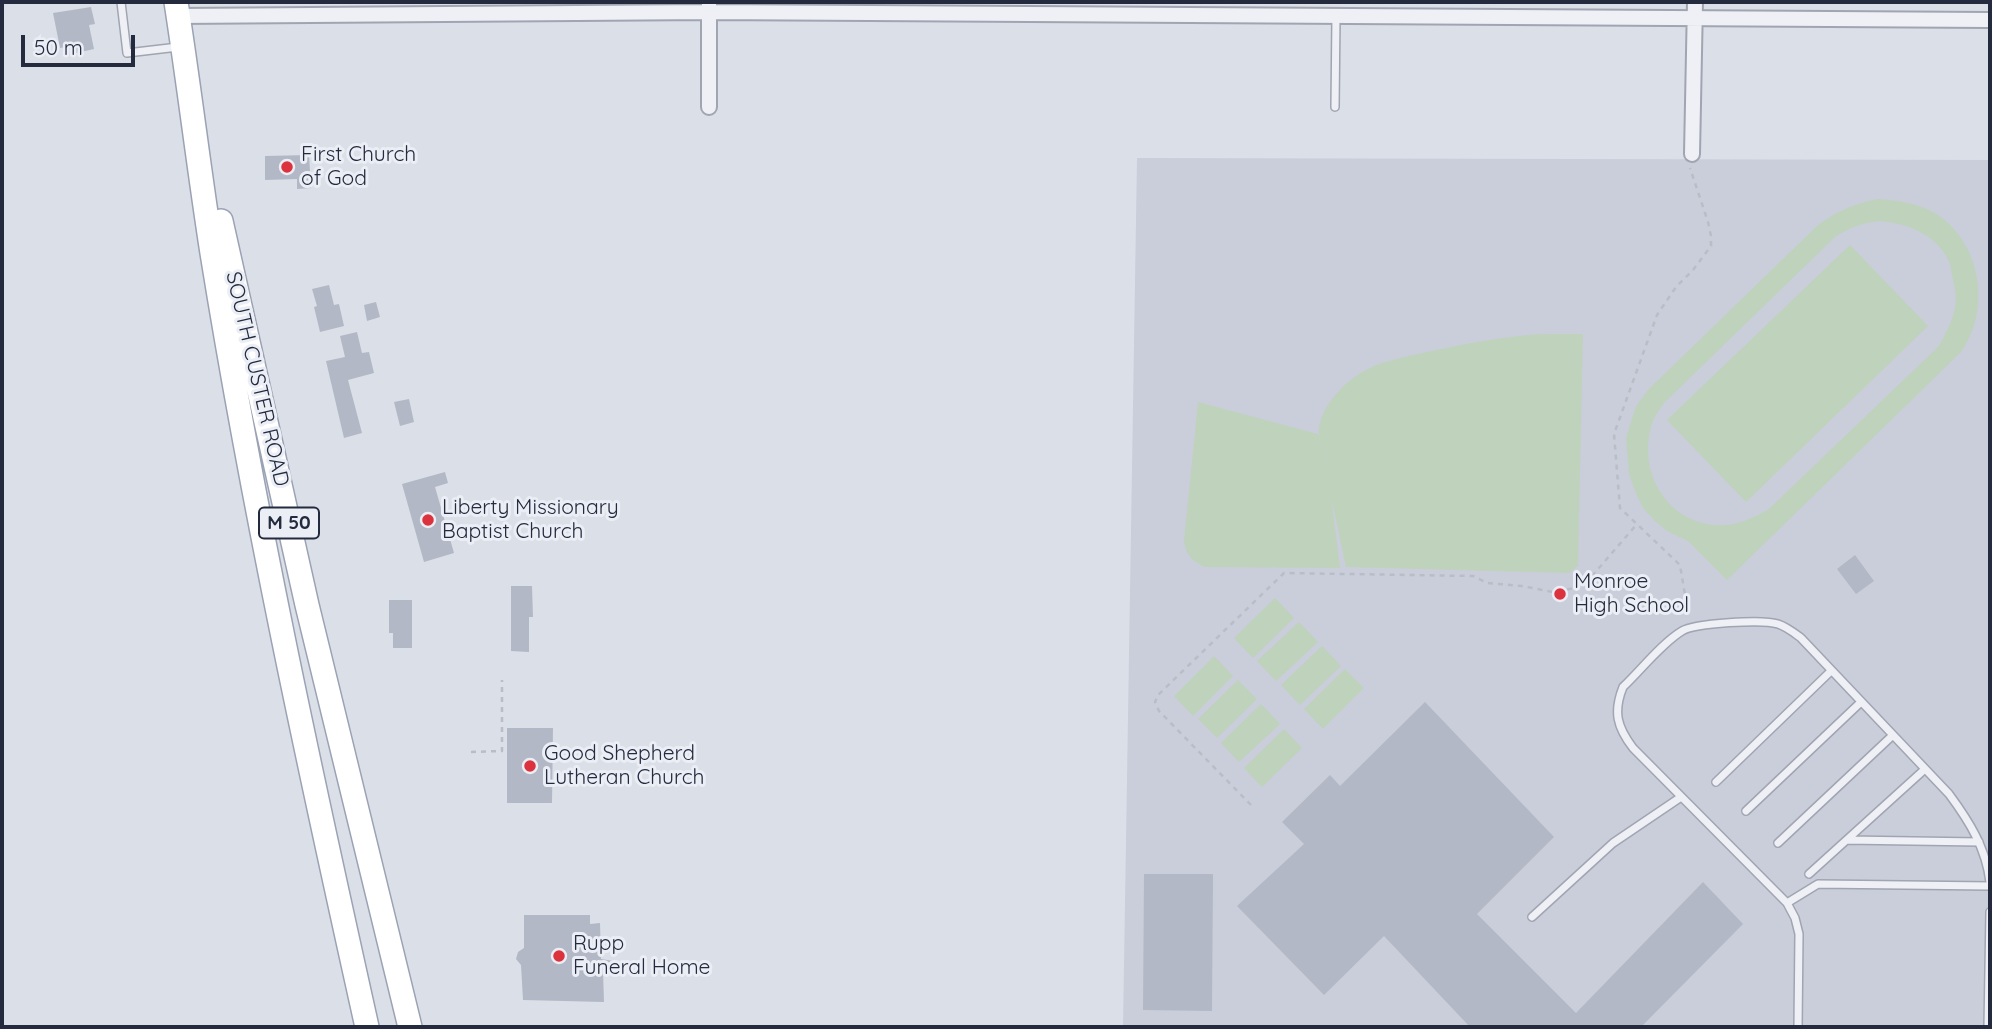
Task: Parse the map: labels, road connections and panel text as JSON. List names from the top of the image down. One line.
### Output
{"streets":{"main road":["SOUTH CUSTER ROAD","M 50"]},"places":["First Church of God","Liberty Missionary Baptist Church","Monroe High School","Good Shepherd Lutheran Church","Rupp Funeral Home"],"scale_bar":"50 m"}
